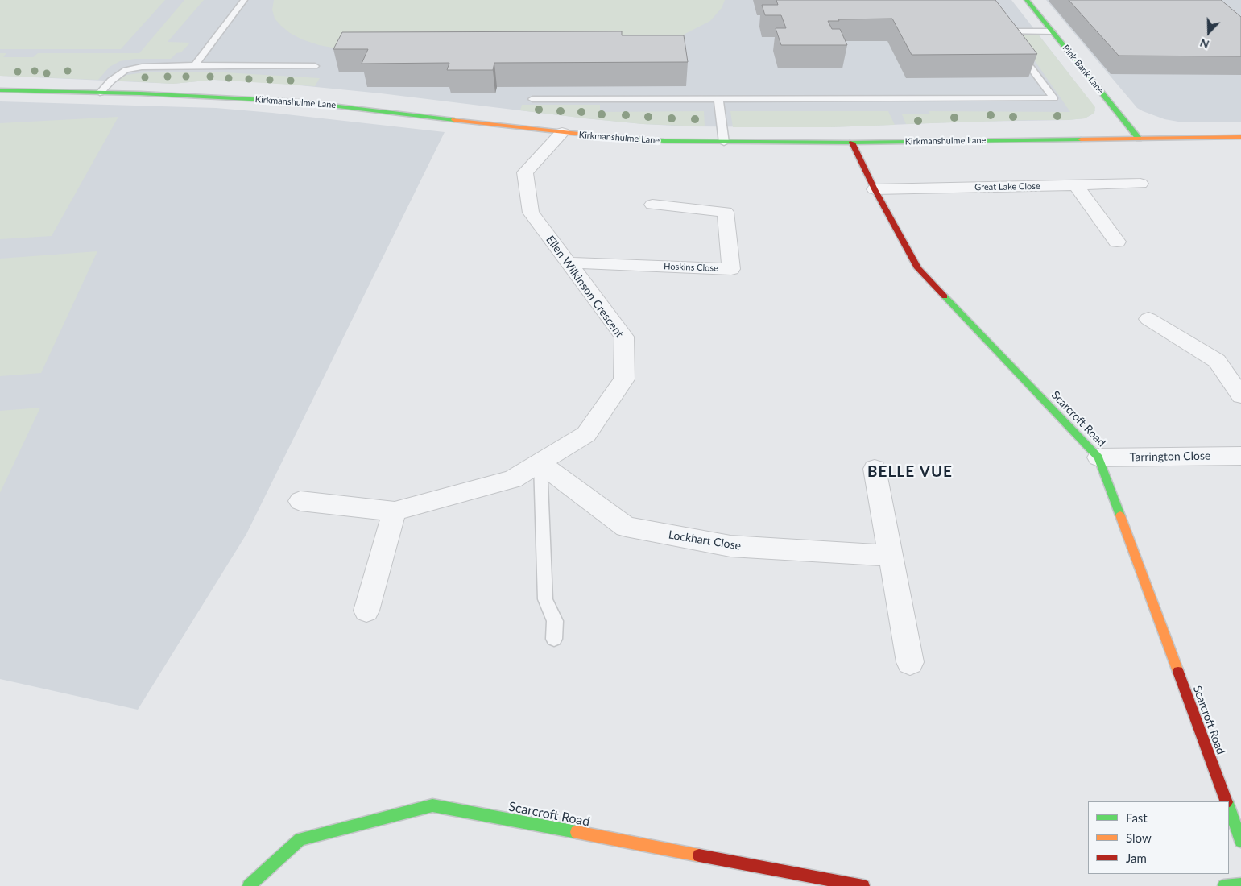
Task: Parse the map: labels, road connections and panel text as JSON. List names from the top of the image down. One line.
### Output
{"streets":{"street":["Pink Bank Lane","Kirkmanshulme Lane","Great Lake Close","Hoskins Close","Ellen Wilkinson Crescent","Scarcroft Road","Tarrington Close","Lockhart Close"]},"crossings":[["Pink Bank Lane","Kirkmanshulme Lane"],["Kirkmanshulme Lane","Ellen Wilkinson Crescent"],["Kirkmanshulme Lane","Scarcroft Road"],["Great Lake Close","Scarcroft Road"],["Hoskins Close","Ellen Wilkinson Crescent"],["Ellen Wilkinson Crescent","Lockhart Close"],["Scarcroft Road","Tarrington Close"]],"districts":["BELLE VUE"],"legend":["Fast","Slow","Jam"],"north":"bottom"}
